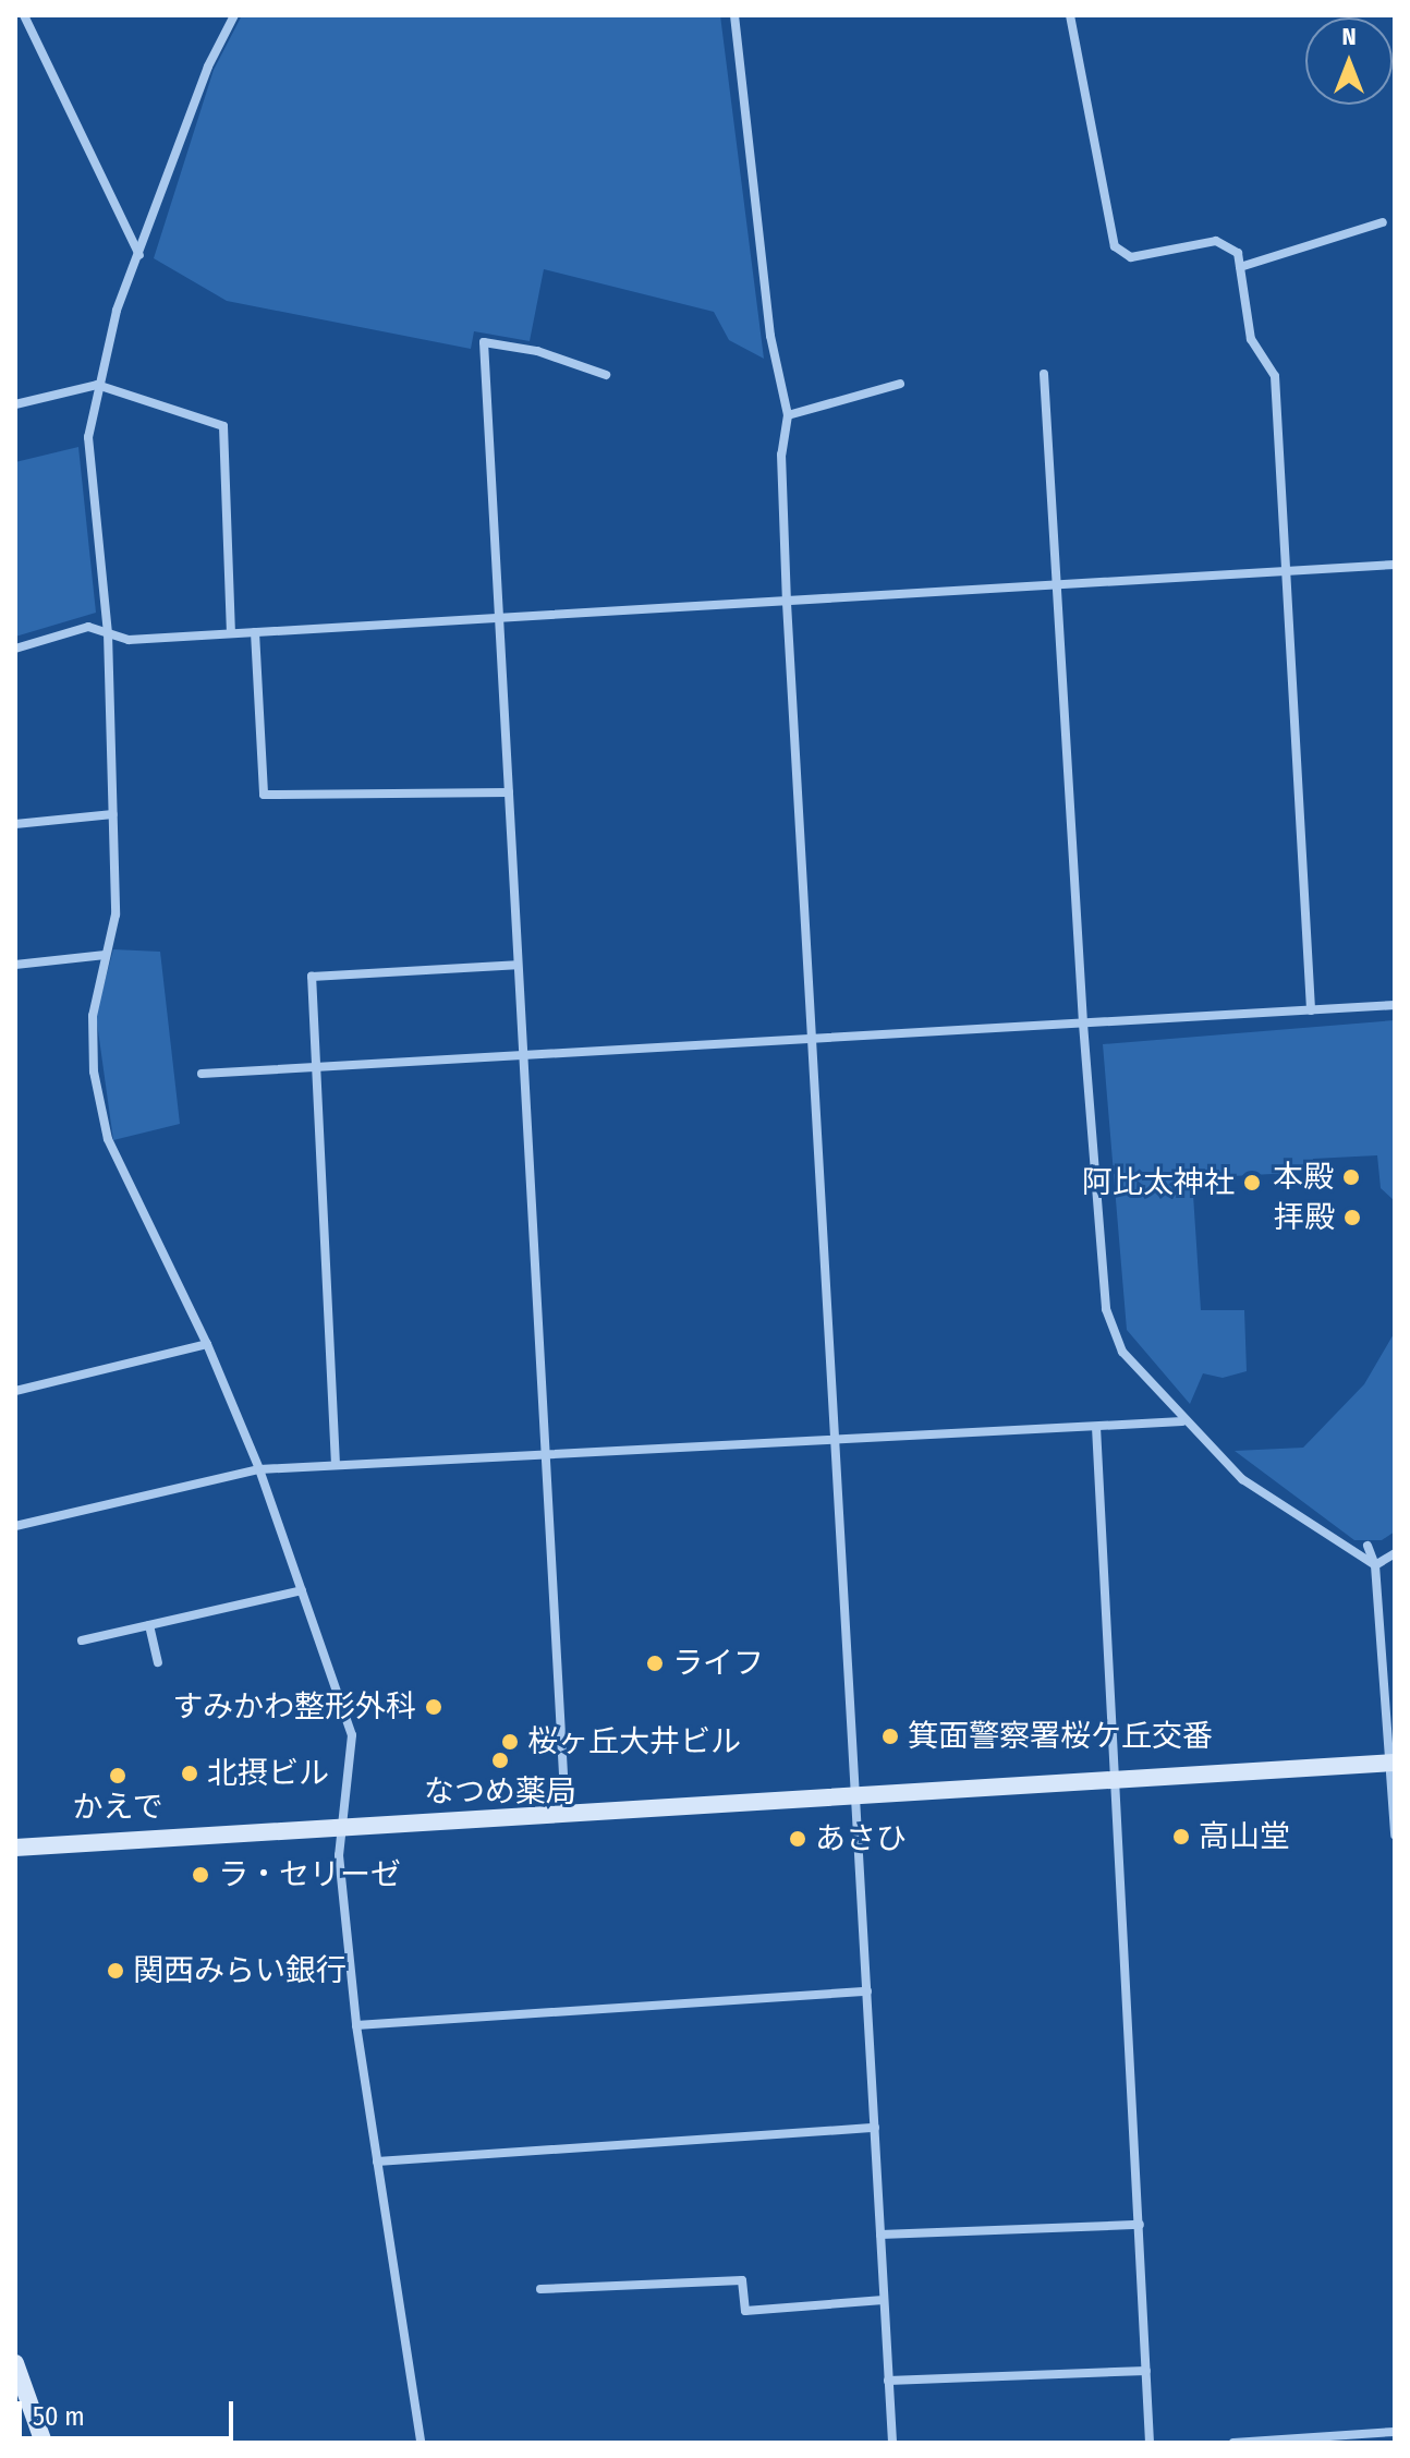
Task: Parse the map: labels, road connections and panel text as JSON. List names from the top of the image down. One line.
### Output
{"places":["本殿","阿比太神社","拝殿","ライフ","すみかわ整形外科","箕面警察署桜ケ丘交番","桜ヶ丘大井ビル","なつめ薬局","北摂ビル","かえで","高山堂","あさひ","ラ・セリーゼ","関西みらい銀行"],"scale_bar":"50 m","north":"top"}
